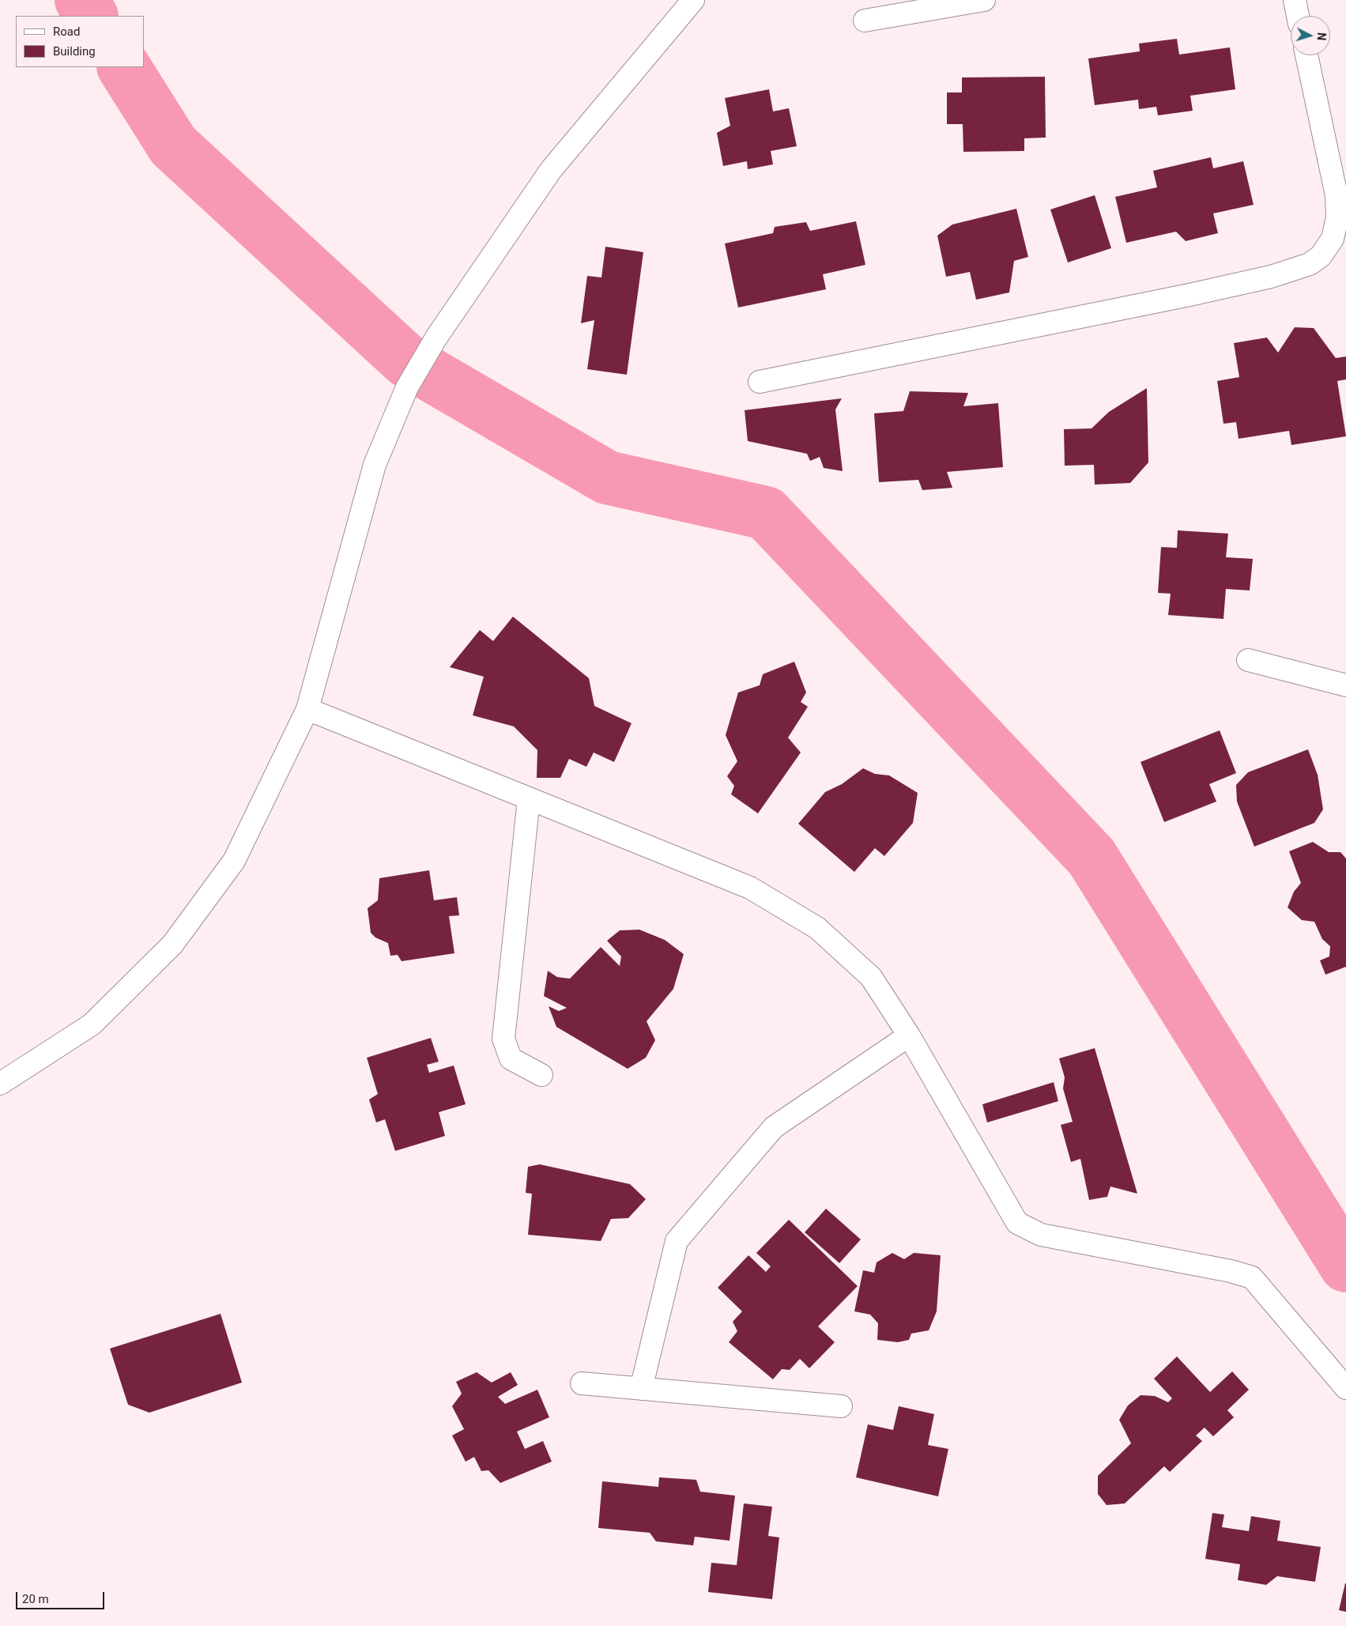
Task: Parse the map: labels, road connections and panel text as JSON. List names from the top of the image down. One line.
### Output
{"legend":["Road","Building"],"scale_bar":"20 m","north":"right"}
